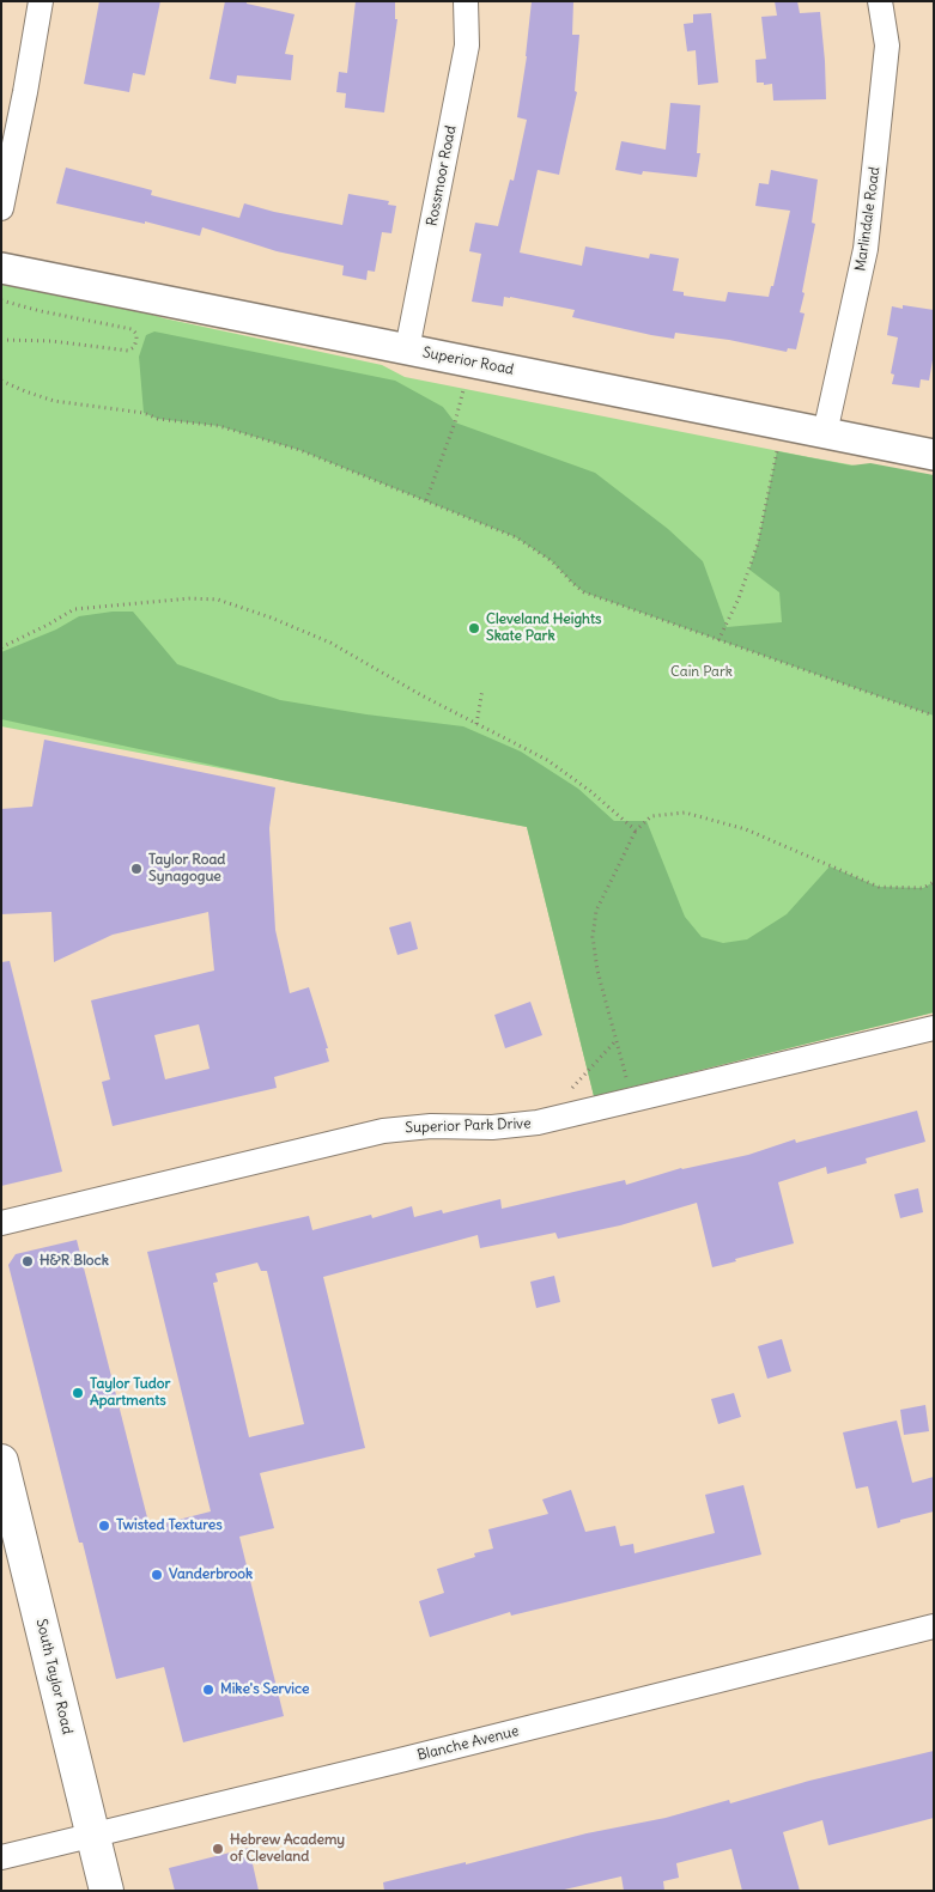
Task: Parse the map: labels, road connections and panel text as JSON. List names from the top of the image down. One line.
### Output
{"streets":{"main road":["South Taylor Road"],"street":["Rossmoor Road","Marlindale Road","Superior Road","Superior Park Drive","Blanche Avenue"]},"crossings":[["Rossmoor Road","Superior Road"],["Marlindale Road","Superior Road"],["South Taylor Road","Blanche Avenue"]],"parks":["Cain Park"],"places":["Cleveland Heights Skate Park","Taylor Road Synagogue","H&R Block","Taylor Tudor Apartments","Twisted Textures","Vanderbrook","Mike's Service","Hebrew Academy of Cleveland"]}
